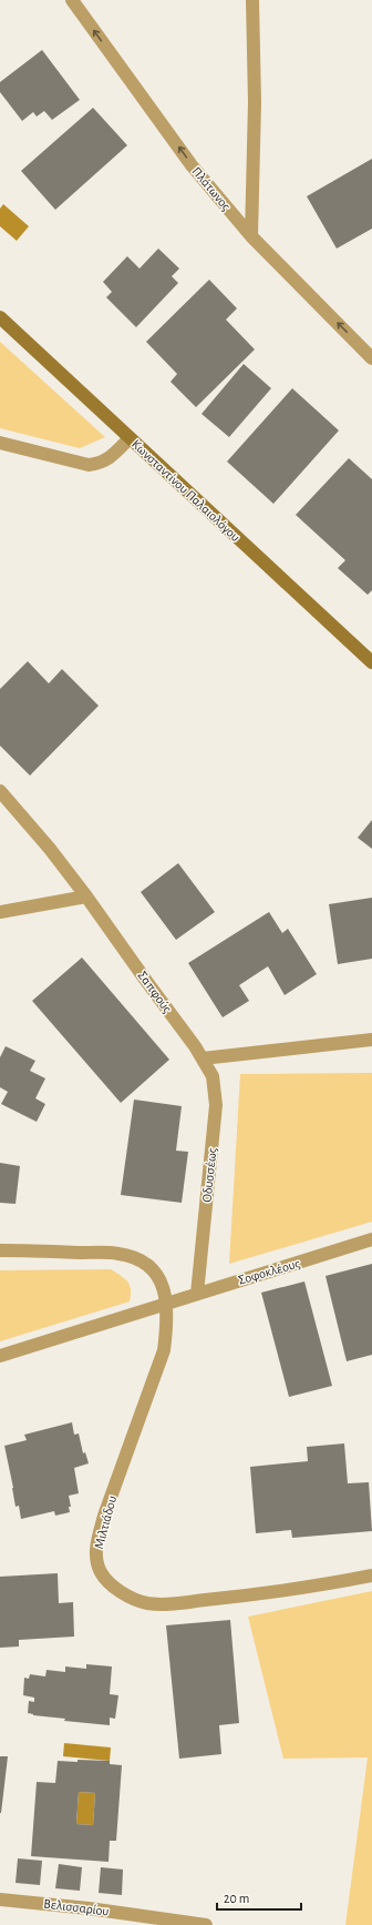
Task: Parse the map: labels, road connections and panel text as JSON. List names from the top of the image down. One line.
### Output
{"streets":{"street":["Πλάτωνος","Κωνσταντίνου Παλαιολόγου","Σαπφούς","Οδυσσέως","Σοφοκλέους","Μιλτιάδου","Βελισσαρίου"]},"crossings":[["Σαπφούς","Οδυσσέως"],["Οδυσσέως","Σοφοκλέους"],["Σοφοκλέους","Μιλτιάδου"]],"one_way":["Πλάτωνος"],"scale_bar":"20 m"}
